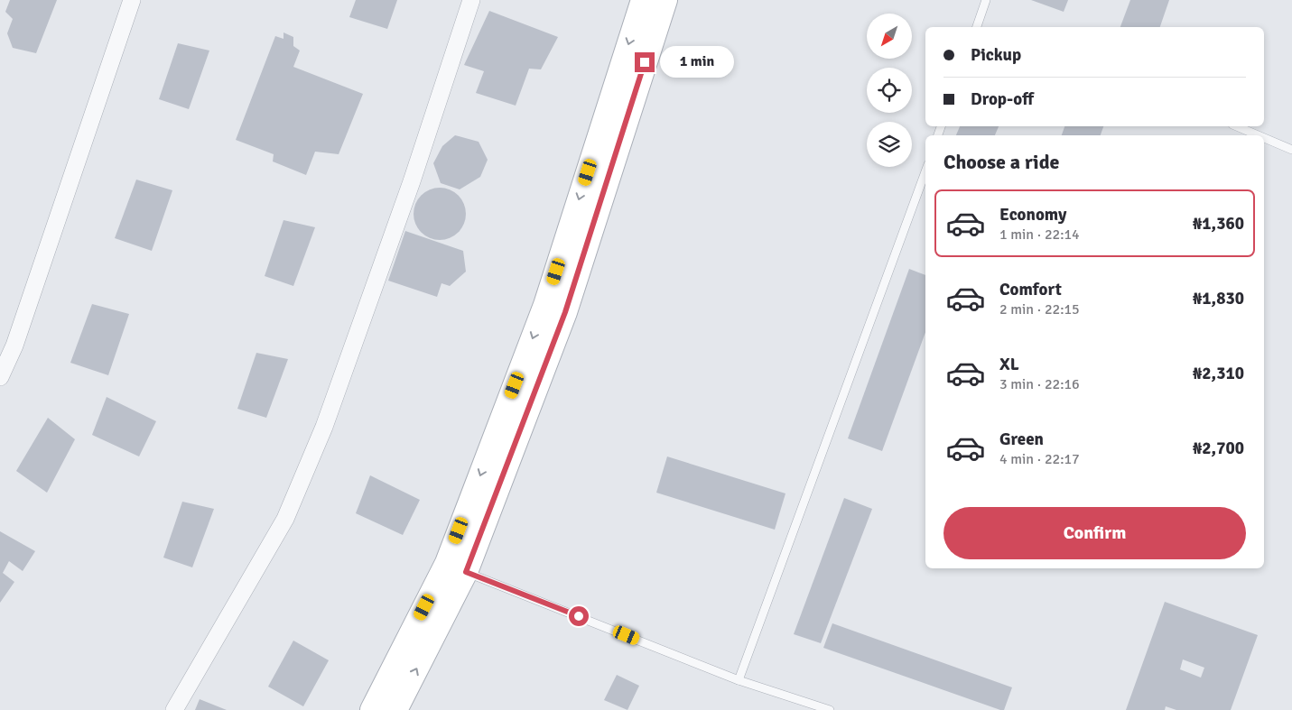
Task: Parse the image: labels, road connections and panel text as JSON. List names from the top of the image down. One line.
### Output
{"north":"bottom left","page":{"banner":["Pickup","Drop-off"],"bubble":"1 min","heading":"Choose a ride","list":[{"name":"Economy","note":"1 min · 22:14","value":"₦1,360"},{"name":"Comfort","note":"2 min · 22:15","value":"₦1,830"},{"name":"XL","note":"3 min · 22:16","value":"₦2,310"},{"name":"Green","note":"4 min · 22:17","value":"₦2,700"}],"buttons":"Confirm"}}
